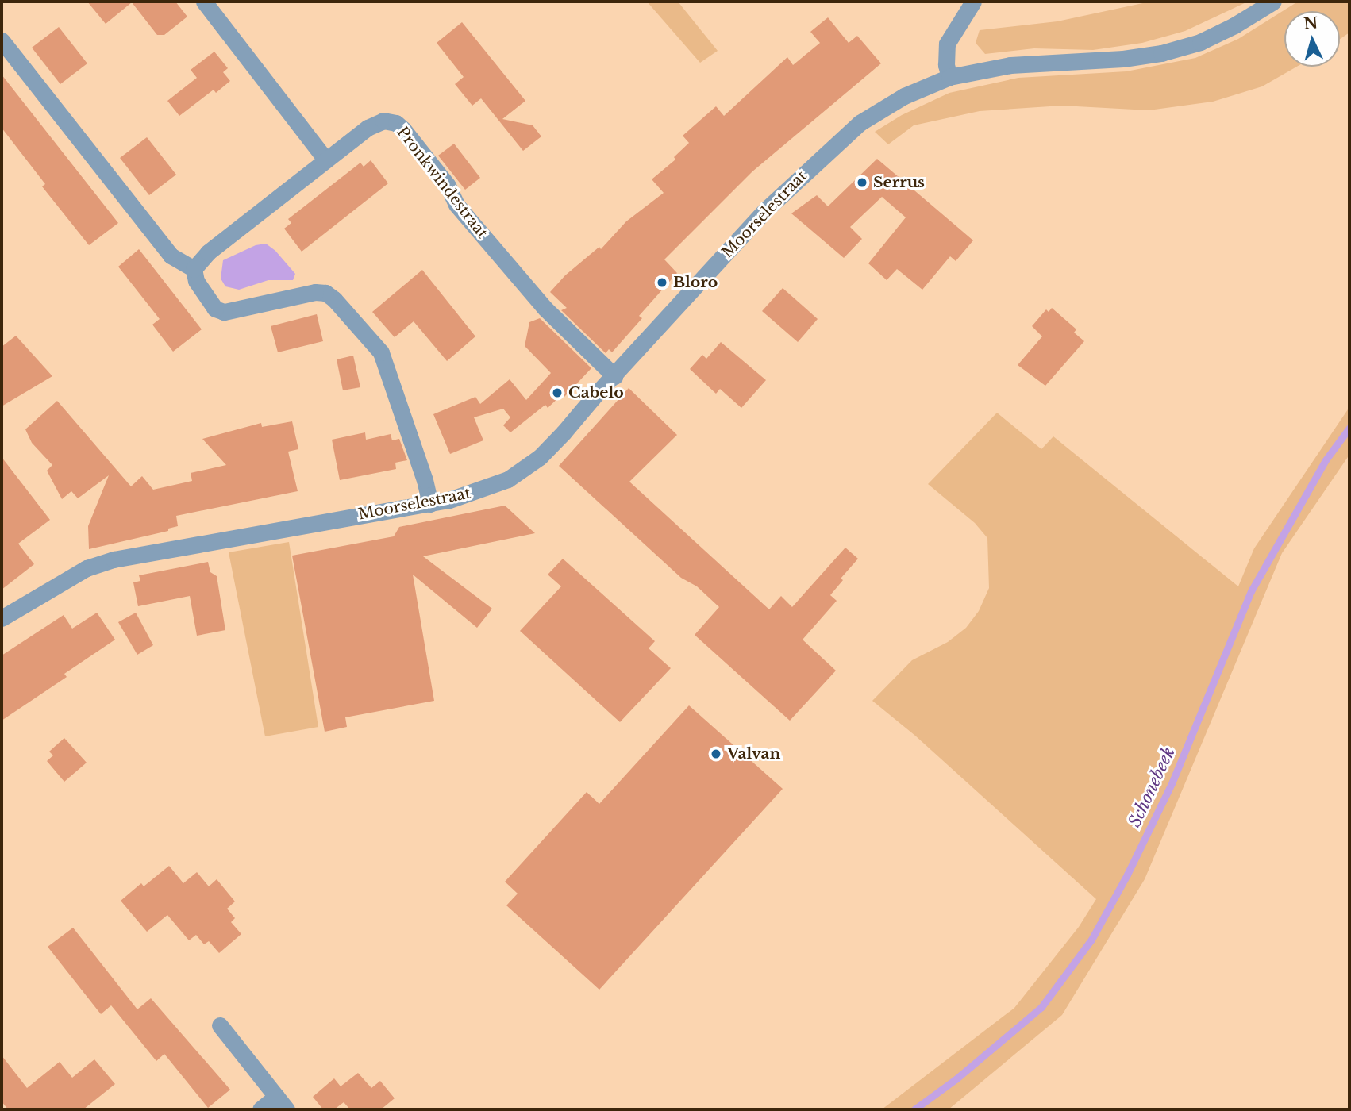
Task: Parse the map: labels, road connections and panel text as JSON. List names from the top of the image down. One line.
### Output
{"streets":{"street":["Pronkwindestraat","Moorselestraat"]},"crossings":[["Pronkwindestraat","Moorselestraat"]],"water":["Schonebeek"],"places":["Serrus","Bloro","Cabelo","Valvan"],"north":"top"}
